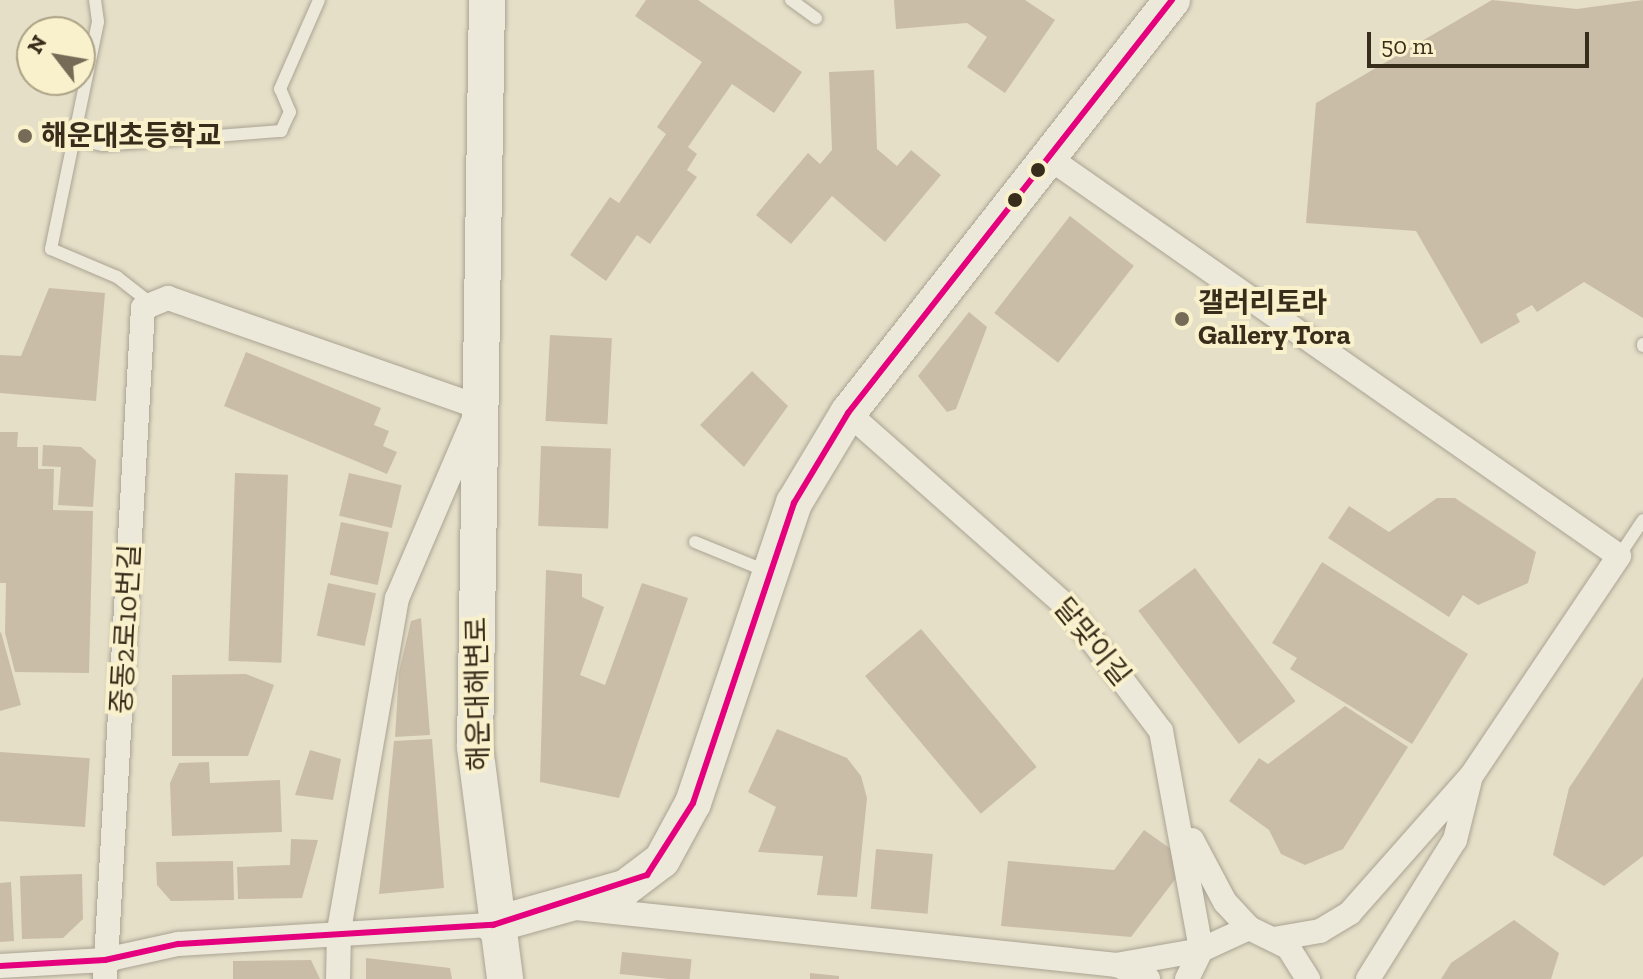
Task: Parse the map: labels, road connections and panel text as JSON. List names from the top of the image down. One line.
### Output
{"streets":{"street":["중동2로10번길","달맞이길","해운대해변로"]},"places":["해운대초등학교","갤러리토라 Gallery Tora"],"scale_bar":"50 m","north":"top left"}
